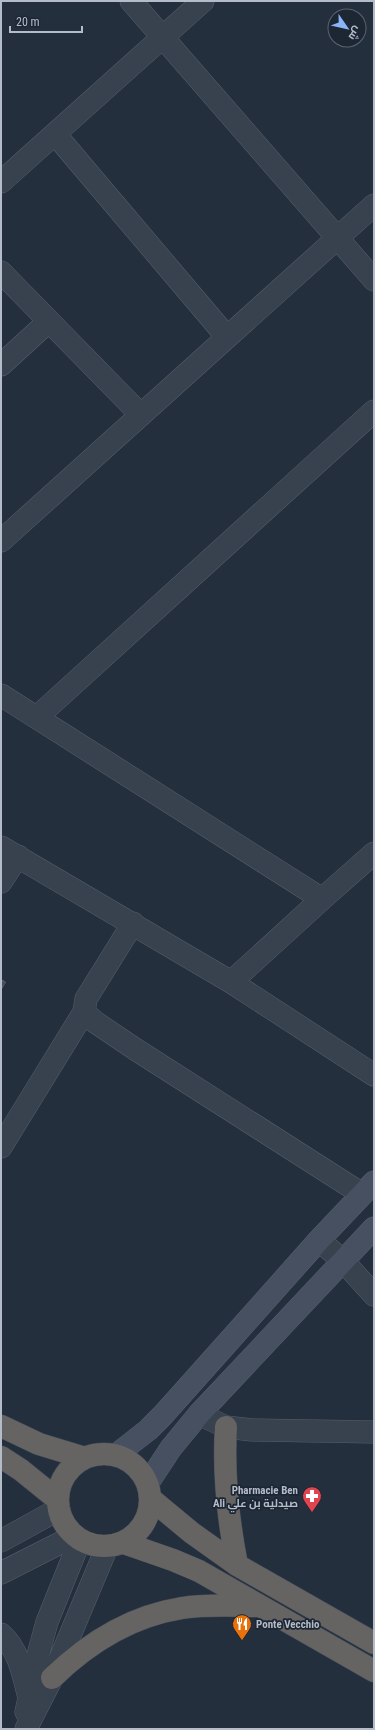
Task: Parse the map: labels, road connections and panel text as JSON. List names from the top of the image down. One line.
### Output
{"places":{"pharmacy":["Pharmacie Ben Ali صيدلية بن علي"],"restaurant":["Ponte Vecchio"]},"scale_bar":"20 m","north":"bottom right"}
